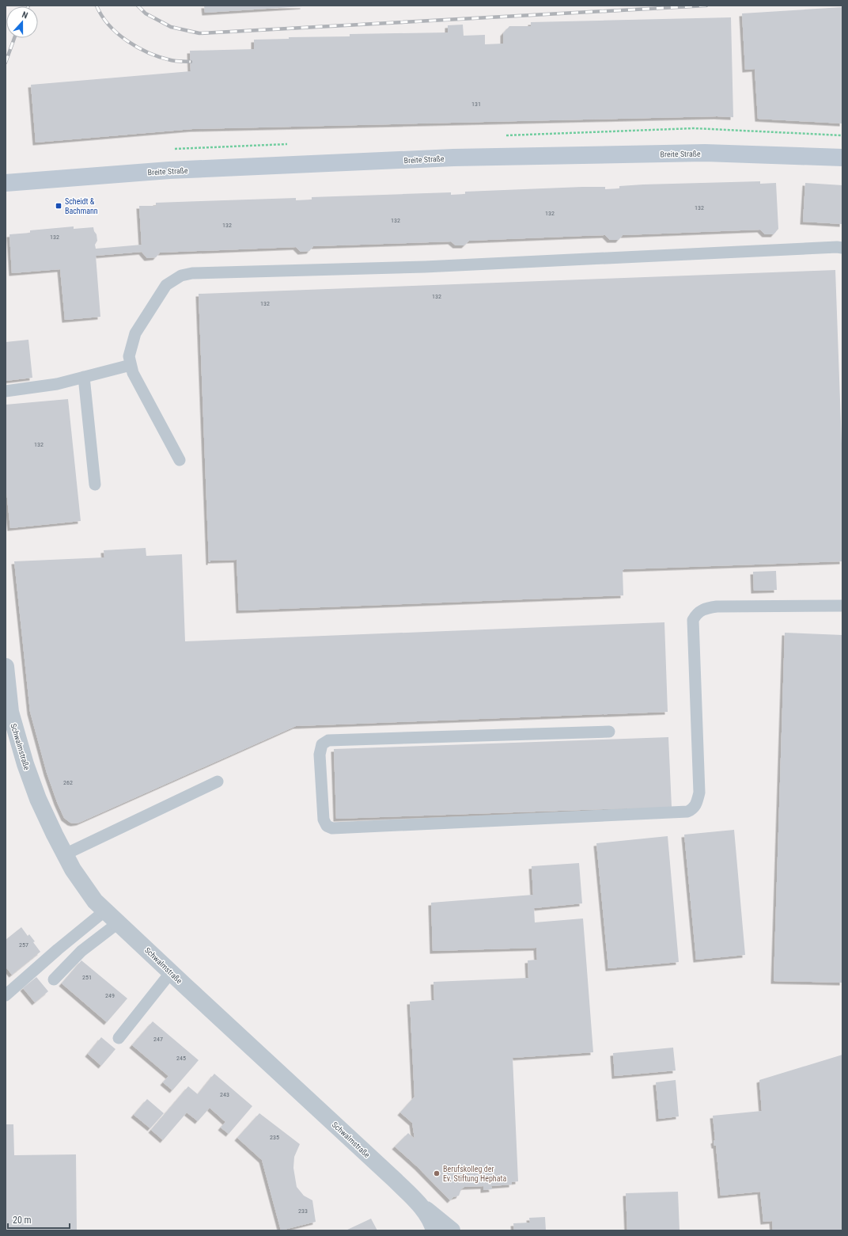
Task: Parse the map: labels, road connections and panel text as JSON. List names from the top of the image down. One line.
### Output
{"streets":{"main road":["Breite Straße"],"street":["Schwalmstraße"]},"places":{"transit":["Scheidt & Bachmann"],"other":["Berufskolleg der Ev. Stiftung Hephata"]},"house_numbers":["131","132","132","132","132","132","132","132","132","262","257","251","249","247","245","243","235","233"],"scale_bar":"20 m","north":"top"}
